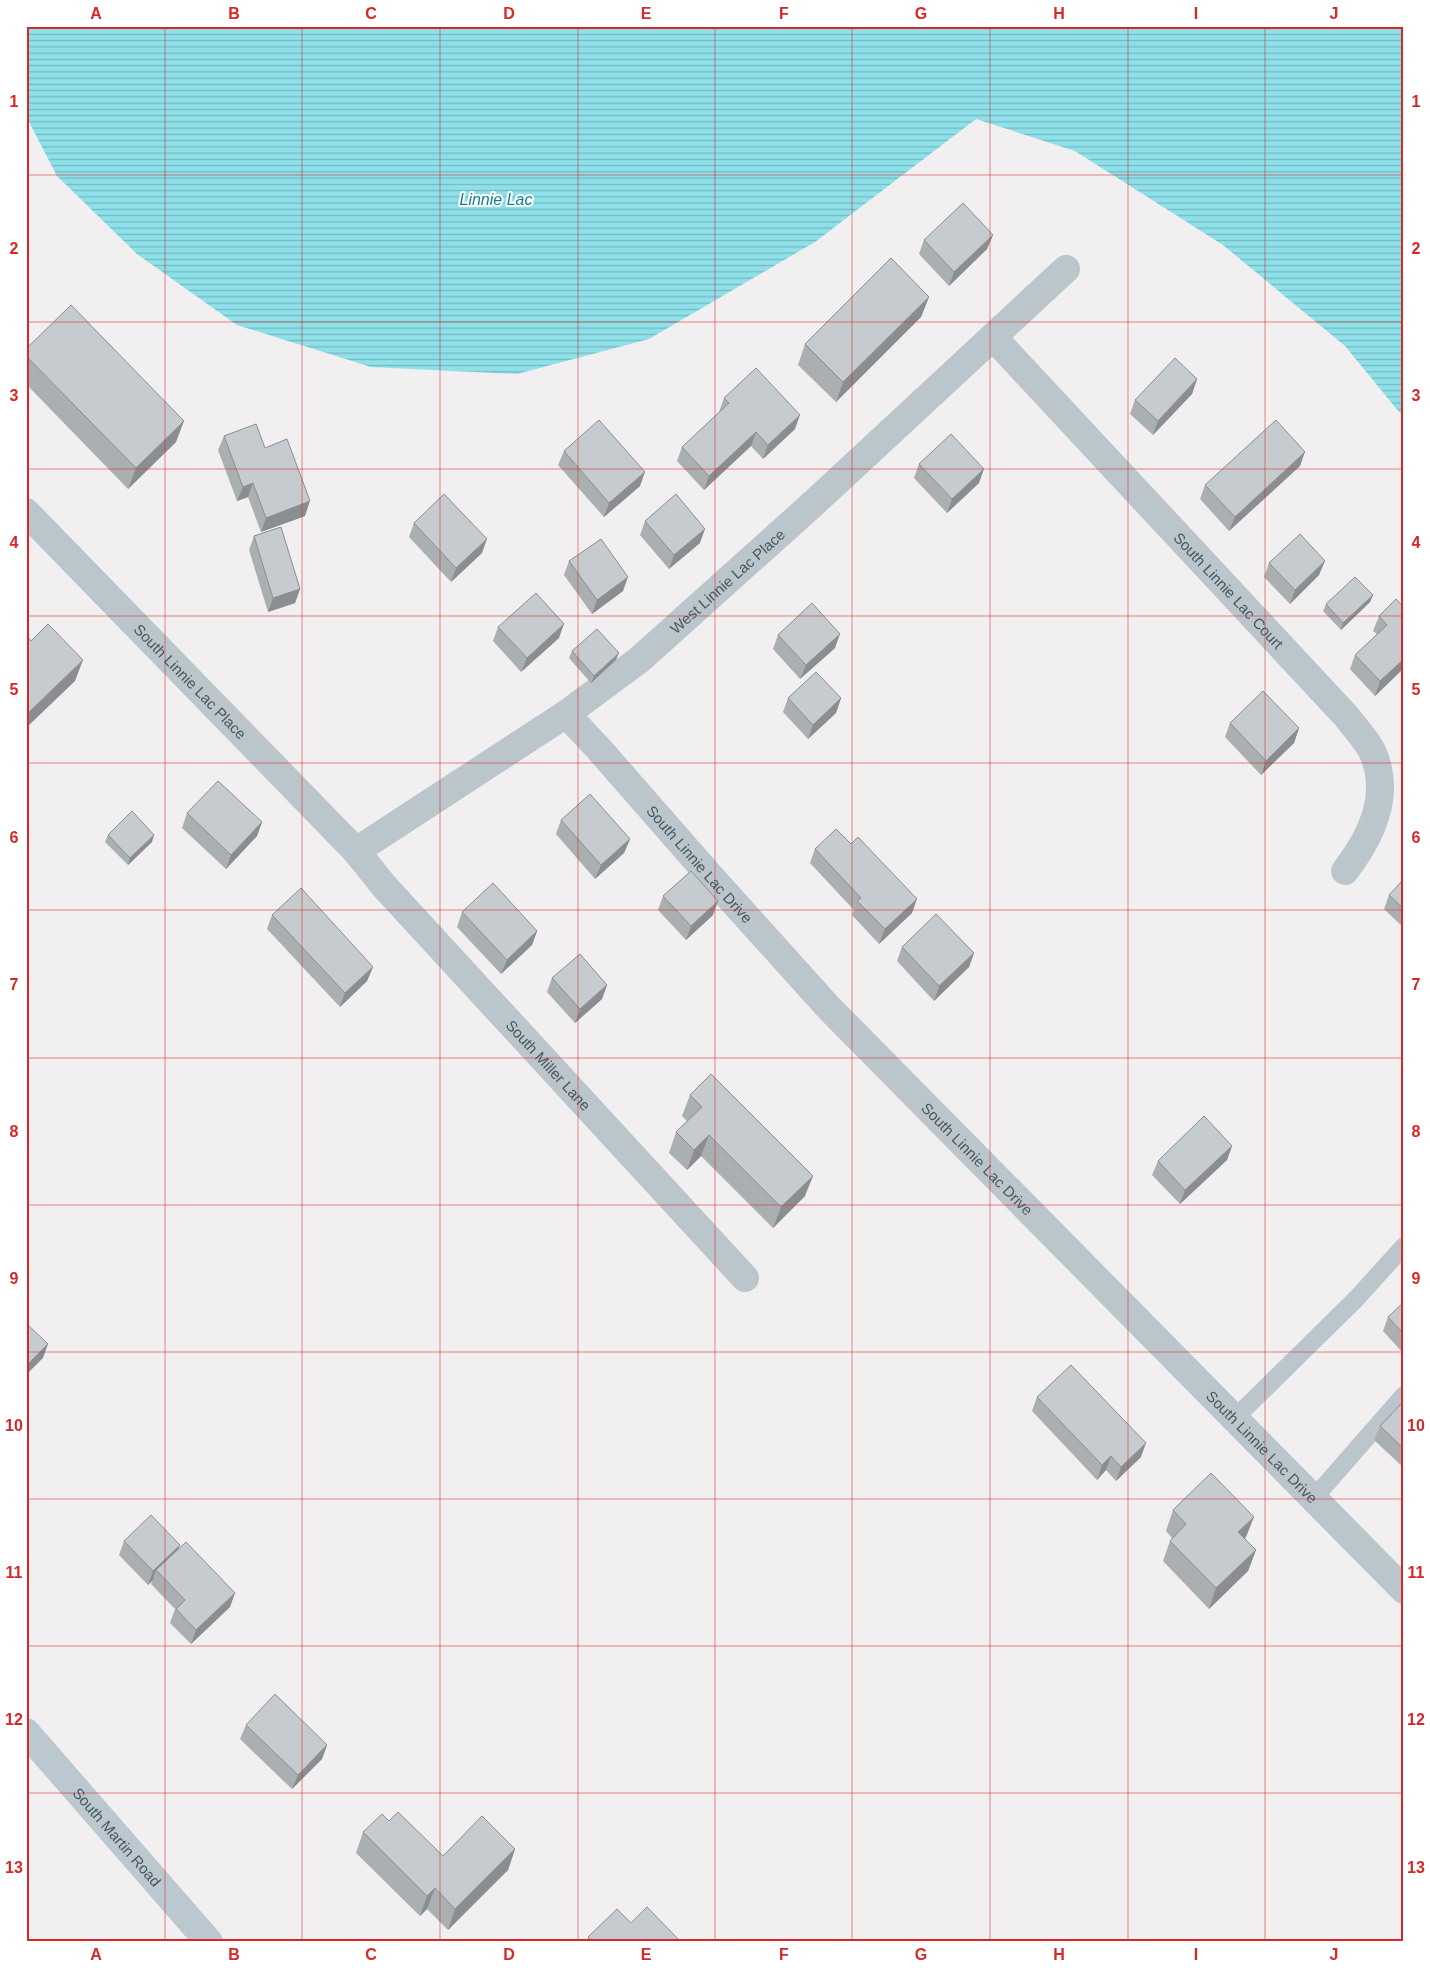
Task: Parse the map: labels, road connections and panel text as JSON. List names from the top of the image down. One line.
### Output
{"streets":{"street":["West Linnie Lac Place","South Linnie Lac Court","South Linnie Lac Place","South Linnie Lac Drive","South Miller Lane","South Martin Road"]},"crossings":[["West Linnie Lac Place","South Linnie Lac Court"],["West Linnie Lac Place","South Linnie Lac Place"],["West Linnie Lac Place","South Linnie Lac Drive"],["West Linnie Lac Place","South Miller Lane"],["South Linnie Lac Place","South Miller Lane"]],"water":["Linnie Lac"],"grid":{"columns":["A","B","C","D","E","F","G","H","I","J"],"rows":["1","2","3","4","5","6","7","8","9","10","11","12","13"]}}
